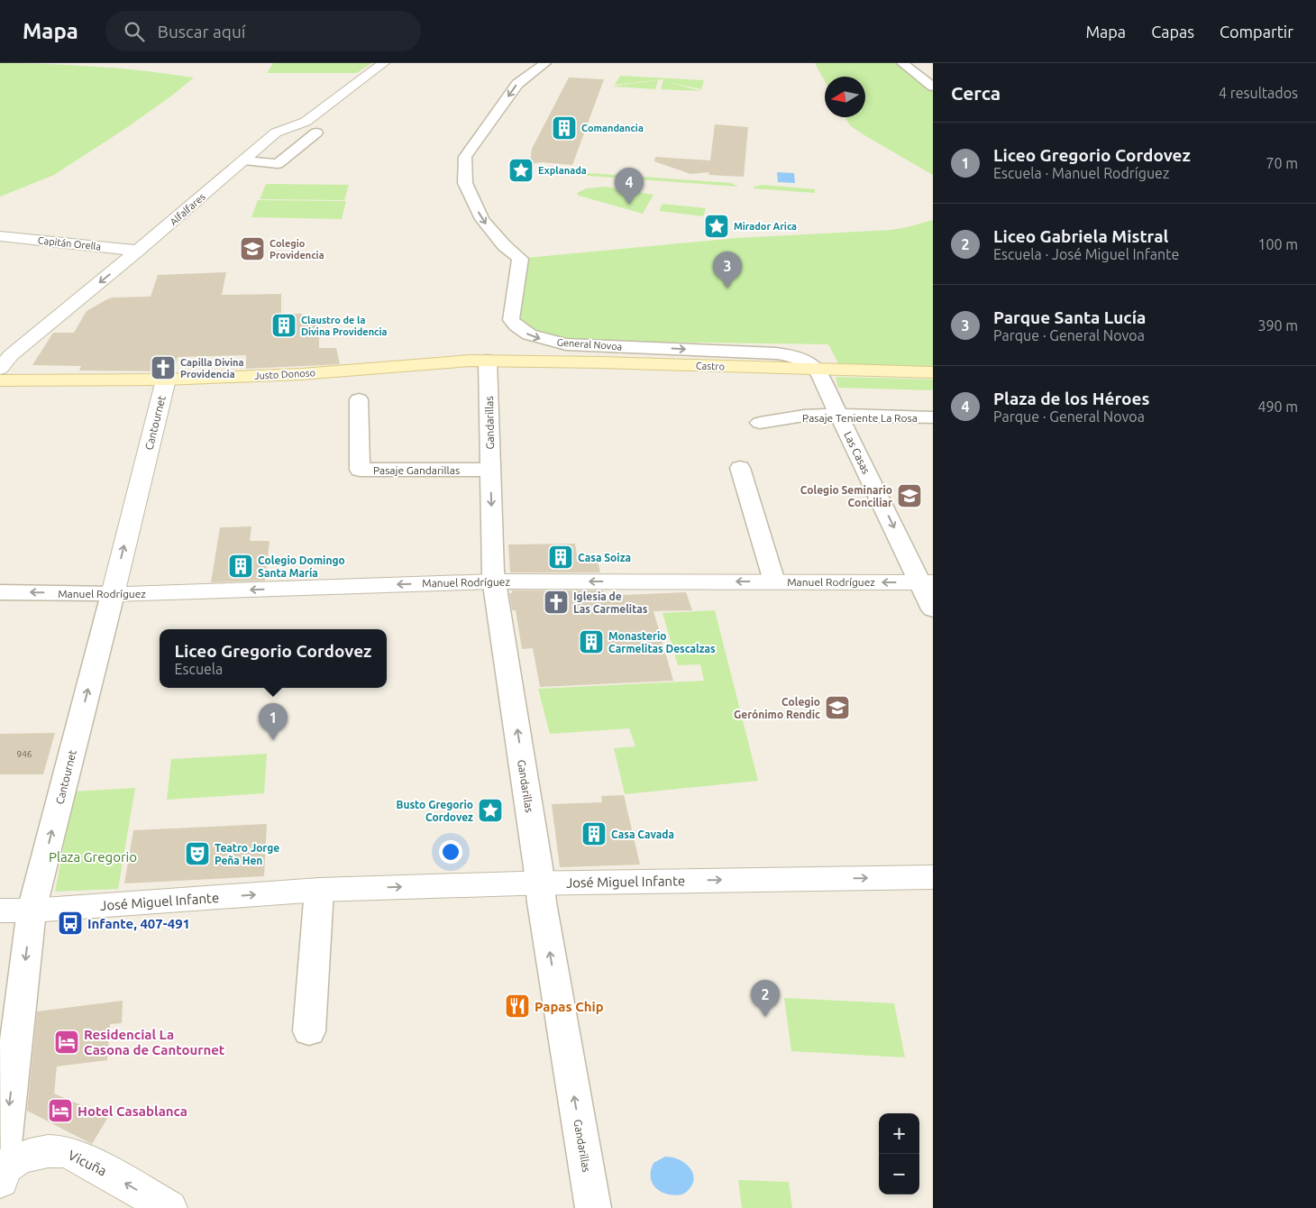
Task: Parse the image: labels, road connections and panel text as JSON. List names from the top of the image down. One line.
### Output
{"streets":{"main road":["Castro","Justo Donoso"],"street":["Alfalfares","Capitán Orella","General Novoa","Pasaje Teniente La Rosa","Cantournet","Gandarillas","Las Casas","Pasaje Gandarillas","Manuel Rodríguez","José Miguel Infante","Vicuña"]},"crossings":[["Alfalfares","Capitán Orella"],["General Novoa","Castro"],["General Novoa","Las Casas"],["Castro","Justo Donoso"],["Castro","Gandarillas"],["Castro","Las Casas"],["Justo Donoso","Cantournet"],["Justo Donoso","Gandarillas"],["Pasaje Teniente La Rosa","Las Casas"],["Cantournet","Manuel Rodríguez"],["Cantournet","José Miguel Infante"],["Cantournet","Vicuña"],["Gandarillas","Pasaje Gandarillas"],["Gandarillas","Manuel Rodríguez"],["Gandarillas","José Miguel Infante"],["Las Casas","Manuel Rodríguez"]],"one_way":["Alfalfares","Manuel Rodríguez","José Miguel Infante","Vicuña"],"parks":["Plaza Gregorio"],"places":{"building":["Comandancia","Claustro de la Divina Providencia","Casa Soiza","Colegio Domingo Santa María","Monasterio Carmelitas Descalzas","Casa Cavada"],"place":["Explanada","Mirador Arica","Busto Gregorio Cordovez"],"school or university":["Colegio Providencia","Colegio Seminario Conciliar","Colegio Gerónimo Rendic"],"church":["Capilla Divina Providencia","Iglesia de Las Carmelitas"],"theatre":["Teatro Jorge Peña Hen"],"bus stop":["Infante, 407-491"],"restaurant":["Papas Chip"],"hotel":["Residencial La Casona de Cantournet","Hotel Casablanca"]},"house_numbers":["946"],"north":"left","page":{"header":"Mapa","search":"Buscar aquí","nav":["Mapa","Capas","Compartir"],"heading":["Cerca","4 resultados"],"list":[{"mark":"1","name":"Liceo Gregorio Cordovez","note":"Escuela · Manuel Rodríguez","value":"70 m"},{"mark":"2","name":"Liceo Gabriela Mistral","note":"Escuela · José Miguel Infante","value":"100 m"},{"mark":"3","name":"Parque Santa Lucía","note":"Parque · General Novoa","value":"390 m"},{"mark":"4","name":"Plaza de los Héroes","note":"Parque · General Novoa","value":"490 m"}],"pins":["4","3","1","2"],"popup":["Liceo Gregorio Cordovez","Escuela"],"map_buttons":["+","−"]}}
